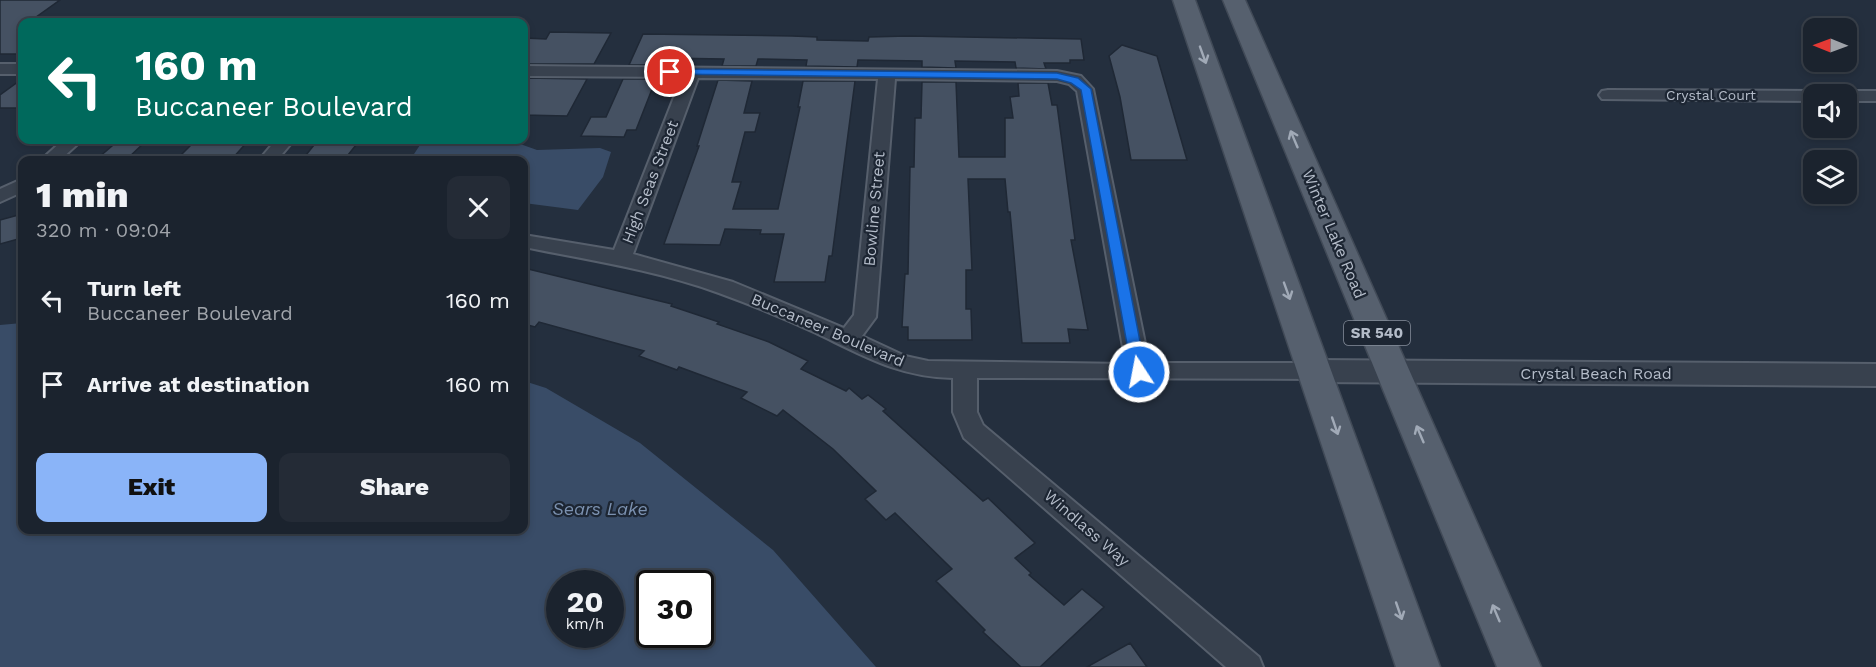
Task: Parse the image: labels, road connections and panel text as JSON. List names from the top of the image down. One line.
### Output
{"streets":{"main road":["Winter Lake Road","SR 540"],"street":["Crystal Court","High Seas Street","Bowline Street","Buccaneer Boulevard","Crystal Beach Road","Windlass Way"]},"crossings":[["High Seas Street","Buccaneer Boulevard"],["Bowline Street","Buccaneer Boulevard"],["Winter Lake Road","Crystal Beach Road"],["Buccaneer Boulevard","Crystal Beach Road"],["Buccaneer Boulevard","Windlass Way"]],"water":["Sears Lake"],"north":"left","page":{"turn":["160 m","Buccaneer Boulevard"],"heading":["1 min","320 m · 09:04"],"list":[{"name":"Turn left","note":"Buccaneer Boulevard","value":"160 m"},{"name":"Arrive at destination","value":"160 m"}],"buttons":["Exit","Share"],"speed":"20 km/h","limit":"30"}}
